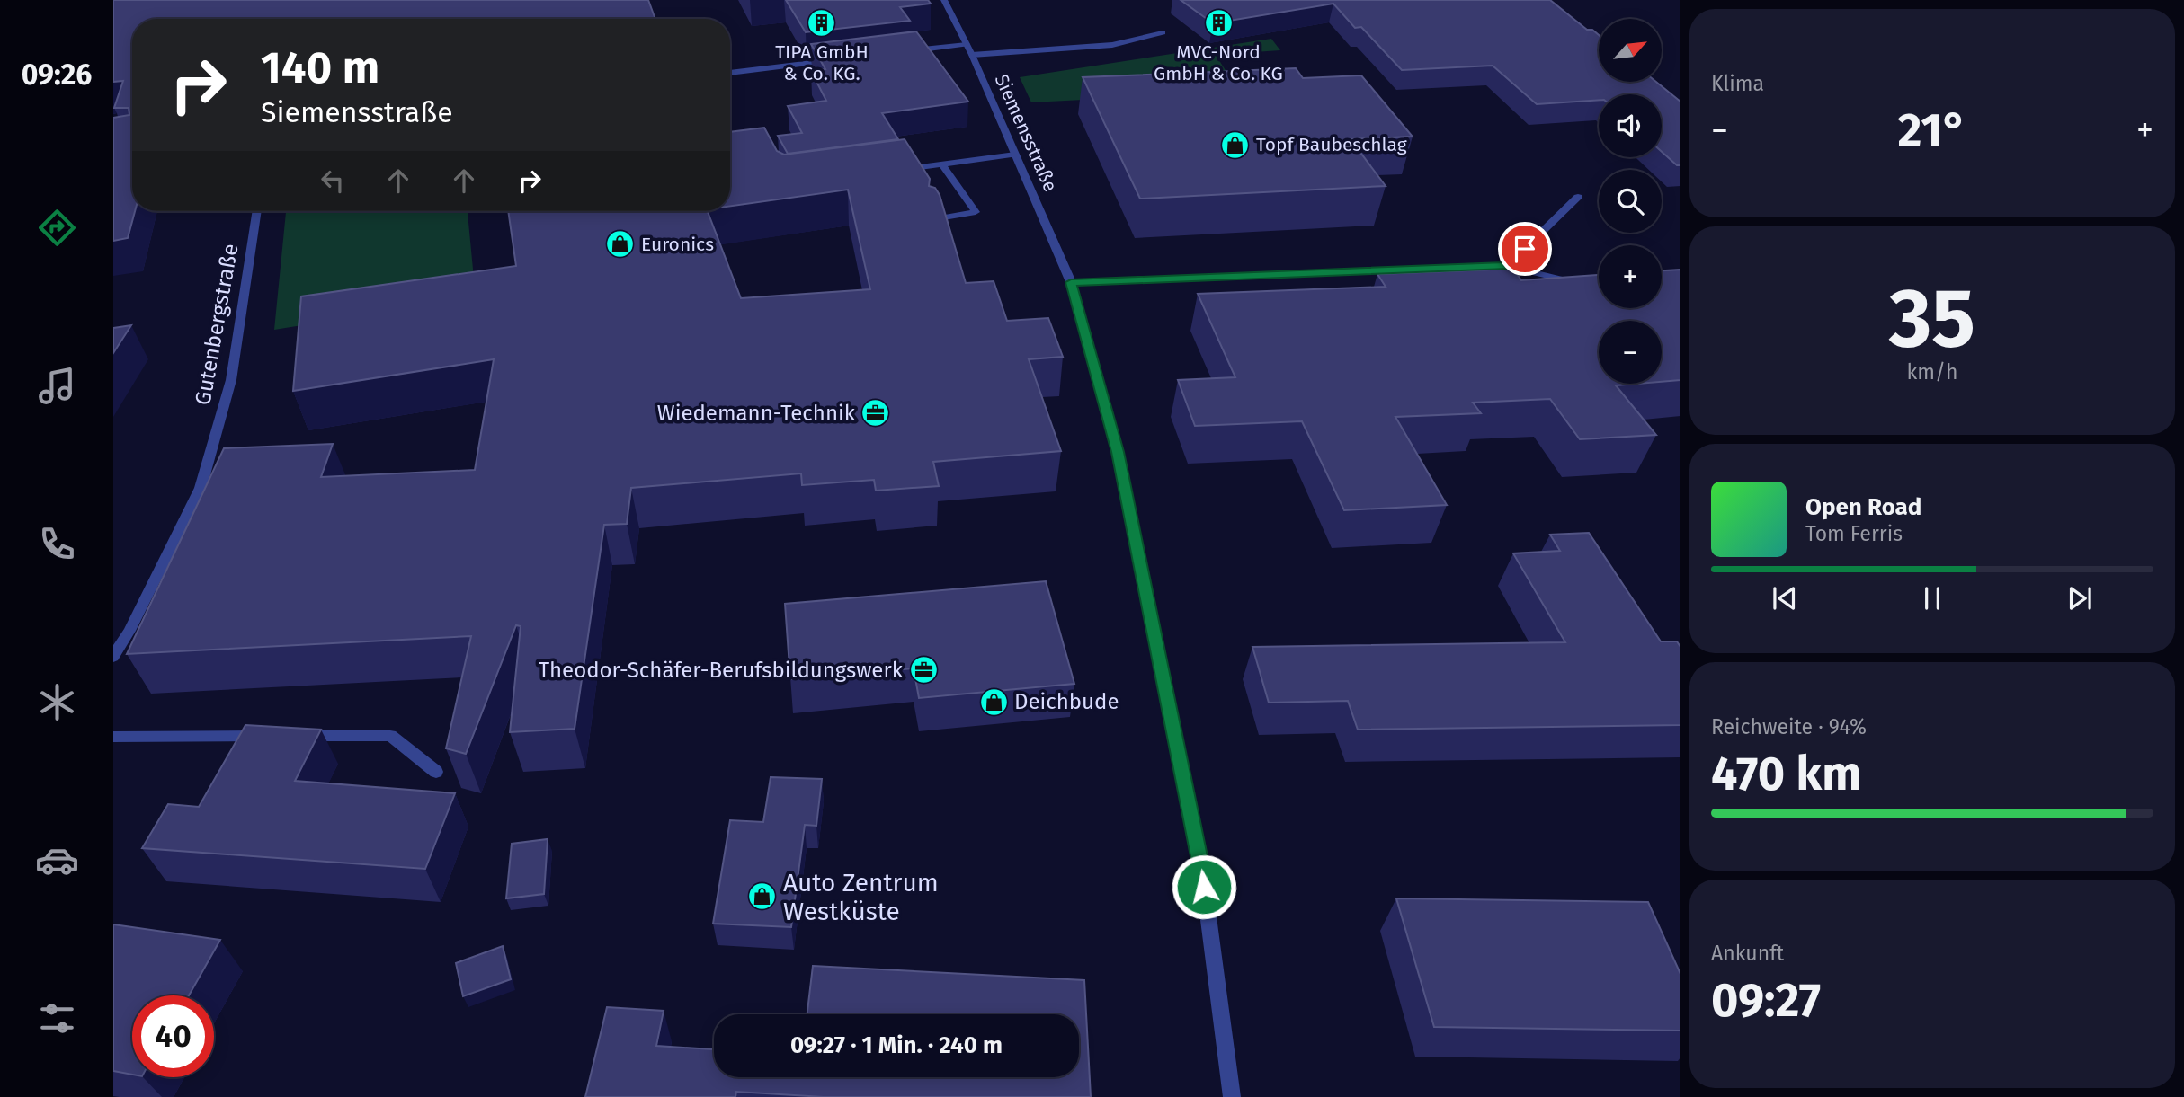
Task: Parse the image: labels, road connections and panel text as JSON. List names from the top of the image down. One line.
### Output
{"streets":{"street":["Siemensstraße","Gutenbergstraße"]},"places":{"building":["TIPA GmbH & Co. KG.","MVC-Nord GmbH & Co. KG"],"shop":["Topf Baubeschlag","Euronics","Deichbude","Auto Zentrum Westküste"],"office":["Wiedemann-Technik","Theodor-Schäfer-Berufsbildungswerk"]},"north":"top right","page":{"tabs":"09:26","tile":["Klima",["35","km/h"],["Reichweite · 94%","470 km"],["Ankunft","09:27"]],"map_buttons":["+","−"],"turn":["140 m","Siemensstraße"],"heat":["−","21°","+"],"song":["Open Road","Tom Ferris"],"limit":"40","trip":"09:27 · 1 Min. · 240 m"}}
